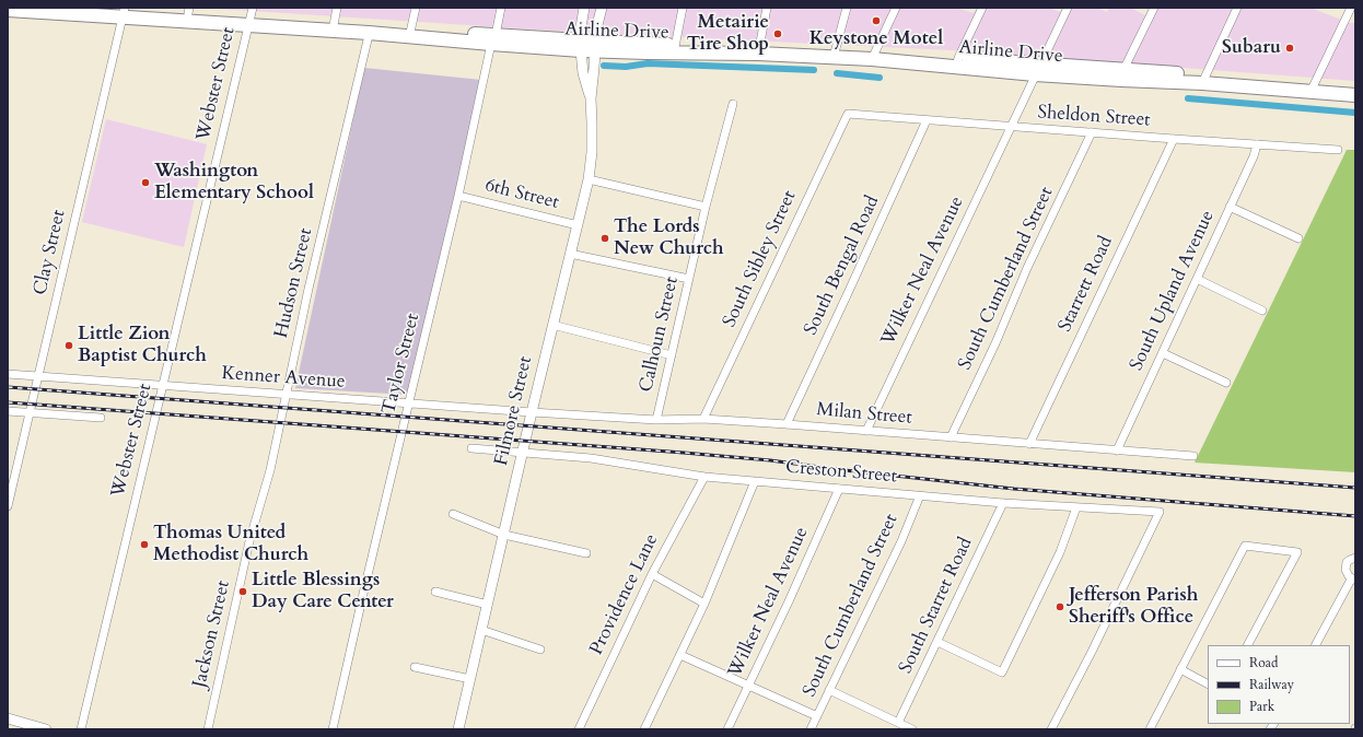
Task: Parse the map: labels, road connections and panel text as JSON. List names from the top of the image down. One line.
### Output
{"streets":{"highway":["Airline Drive"],"street":["Webster Street","Sheldon Street","6th Street","Clay Street","South Sibley Street","South Bengal Road","Wilker Neal Avenue","South Cumberland Street","Hudson Street","Starrett Road","South Upland Avenue","Calhoun Street","Taylor Street","Kenner Avenue","Filmore Street","Milan Street","Creston Street","Providence Lane","South Starret Road","Jackson Street"]},"crossings":[["Airline Drive","Webster Street"],["Airline Drive","Clay Street"],["Airline Drive","Wilker Neal Avenue"],["Airline Drive","Hudson Street"],["Airline Drive","Taylor Street"],["Airline Drive","Filmore Street"],["Webster Street","Kenner Avenue"],["Sheldon Street","South Sibley Street"],["Sheldon Street","South Bengal Road"],["Sheldon Street","Wilker Neal Avenue"],["Sheldon Street","South Cumberland Street"],["Sheldon Street","Starrett Road"],["Sheldon Street","South Upland Avenue"],["6th Street","Taylor Street"],["6th Street","Filmore Street"],["Clay Street","Kenner Avenue"],["South Sibley Street","Milan Street"],["South Bengal Road","Milan Street"],["Wilker Neal Avenue","Milan Street"],["Wilker Neal Avenue","Creston Street"],["South Cumberland Street","Milan Street"],["South Cumberland Street","Creston Street"],["Hudson Street","Kenner Avenue"],["Hudson Street","Jackson Street"],["Starrett Road","Milan Street"],["South Upland Avenue","Milan Street"],["Calhoun Street","Milan Street"],["Taylor Street","Kenner Avenue"],["Kenner Avenue","Filmore Street"],["Kenner Avenue","Milan Street"],["Kenner Avenue","Jackson Street"],["Filmore Street","Milan Street"],["Filmore Street","Creston Street"],["Creston Street","Providence Lane"],["Creston Street","South Starret Road"]],"places":["Keystone Motel","Metairie Tire Shop","Subaru","Washington Elementary School","The Lords New Church","Little Zion Baptist Church","Thomas United Methodist Church","Little Blessings Day Care Center","Jefferson Parish Sheriff's Office"],"legend":["Road","Railway","Park"]}
